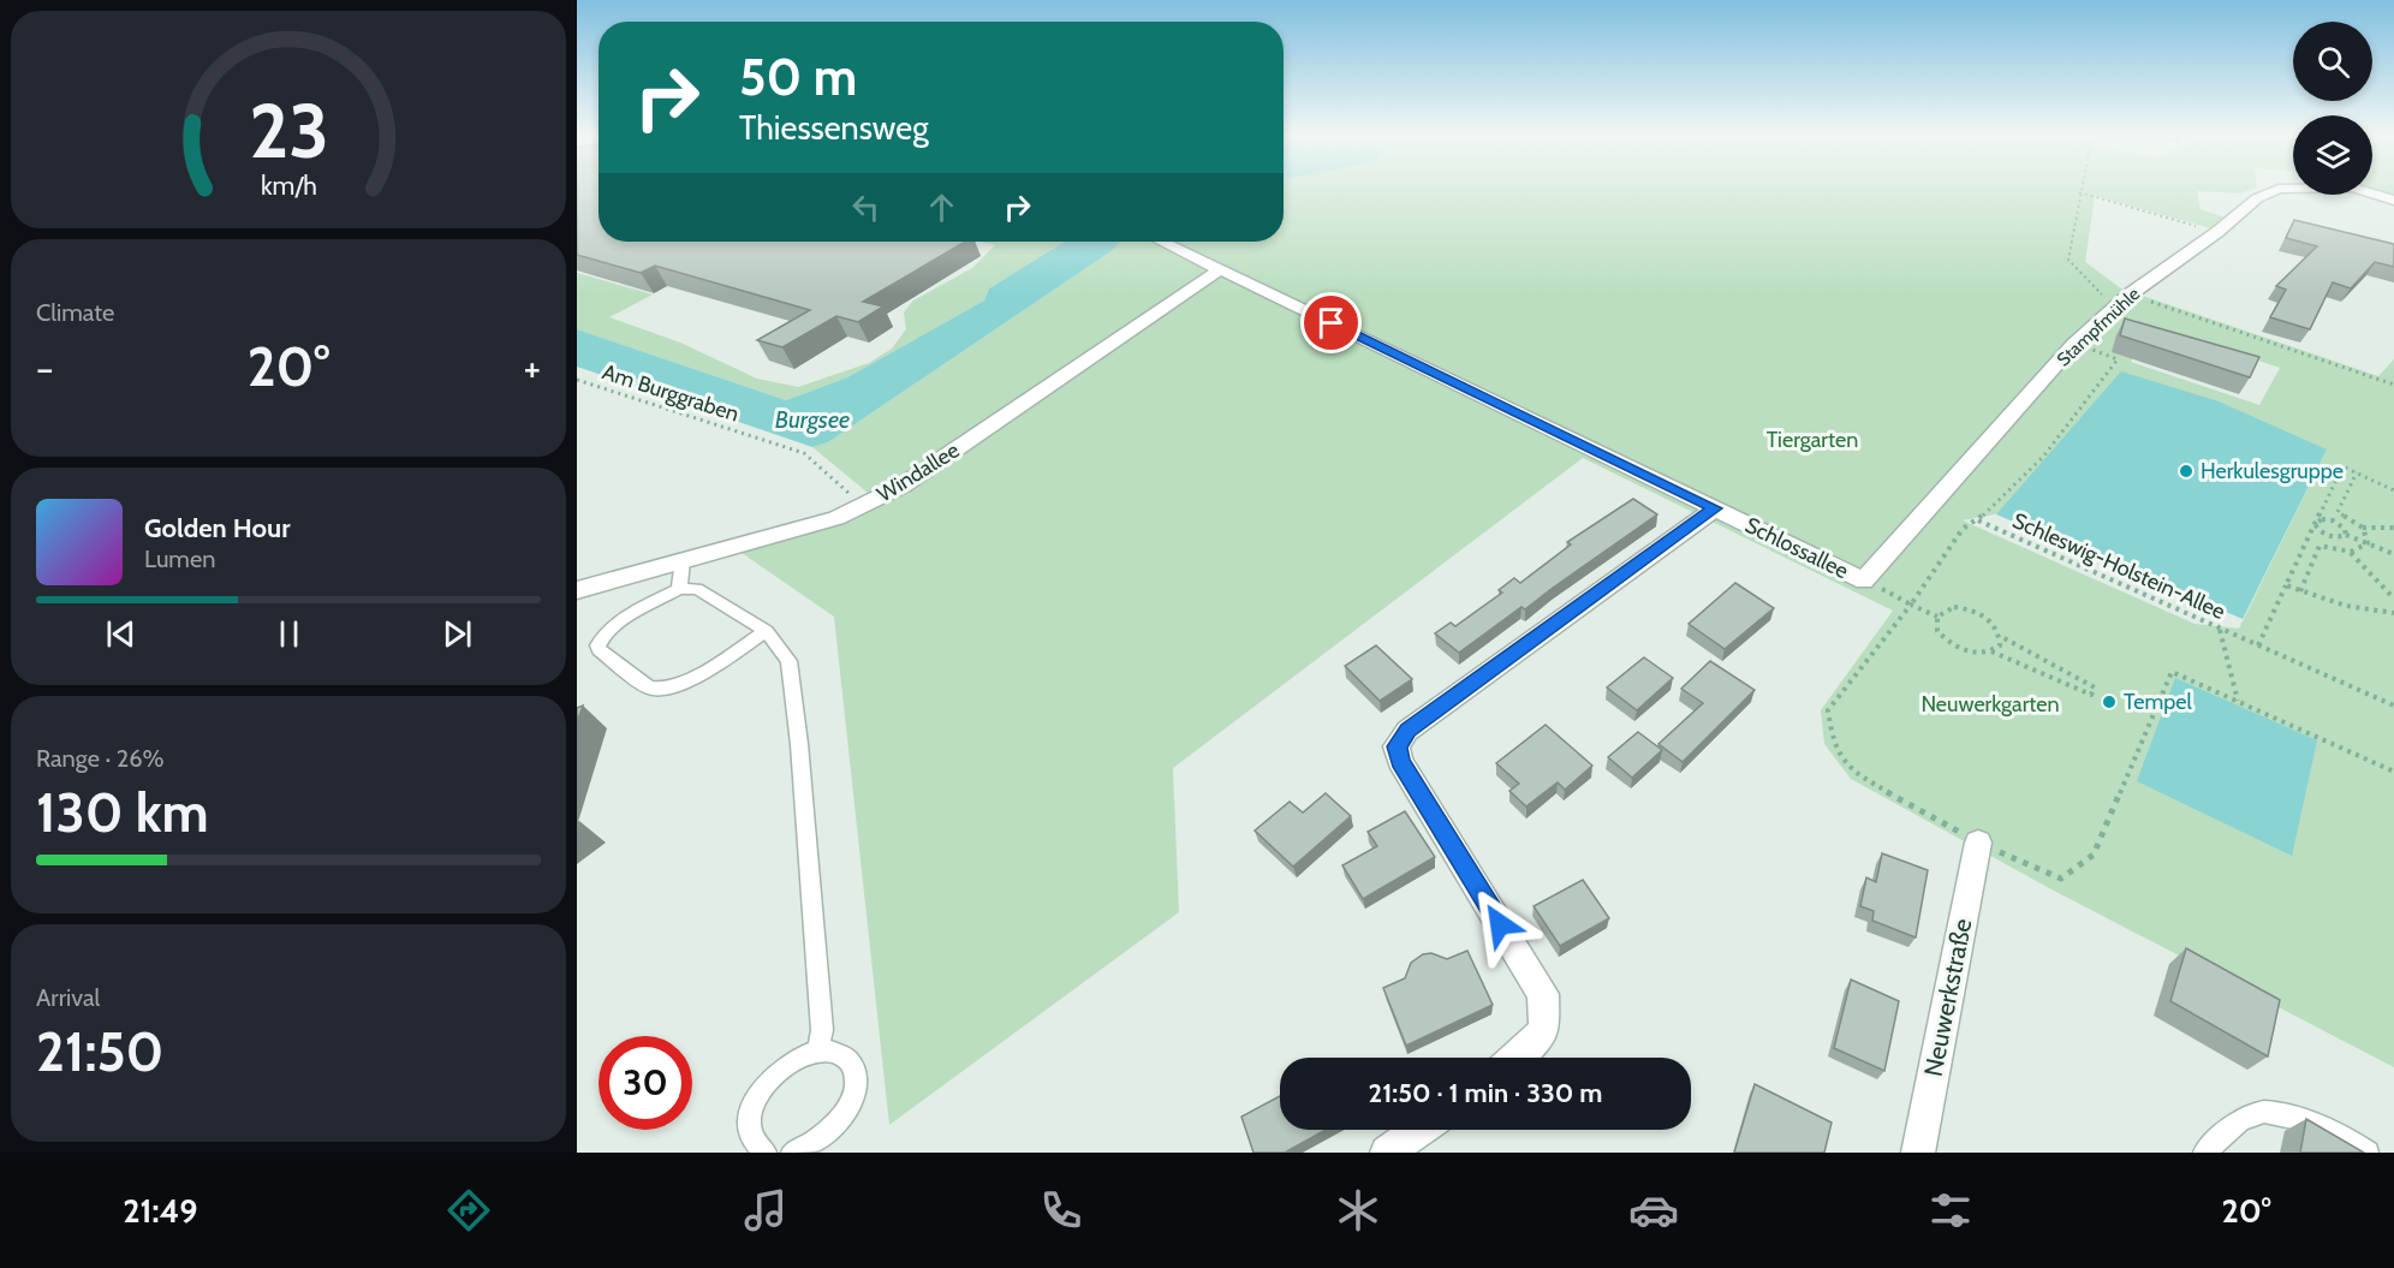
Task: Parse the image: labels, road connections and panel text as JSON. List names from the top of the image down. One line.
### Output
{"streets":{"street":["Stampfmühle","Windallee","Schlossallee","Neuwerkstraße"],"path":["Am Burggraben","Schleswig-Holstein-Allee"]},"crossings":[["Stampfmühle","Schlossallee"],["Am Burggraben","Windallee"],["Windallee","Schlossallee"],["Schleswig-Holstein-Allee","Neuwerkstraße"]],"water":["Burgsee"],"parks":["Tiergarten","Neuwerkgarten"],"places":["Herkulesgruppe","Tempel"],"page":{"turn":["50 m","Thiessensweg"],"tile":["Climate",["Range · 26%","130 km"],["Arrival","21:50"]],"heat":["−","20°","+"],"song":["Golden Hour","Lumen"],"limit":"30","trip":"21:50 · 1 min · 330 m","tabs":["21:49","20°"],"gauge":["23","km/h"]}}
